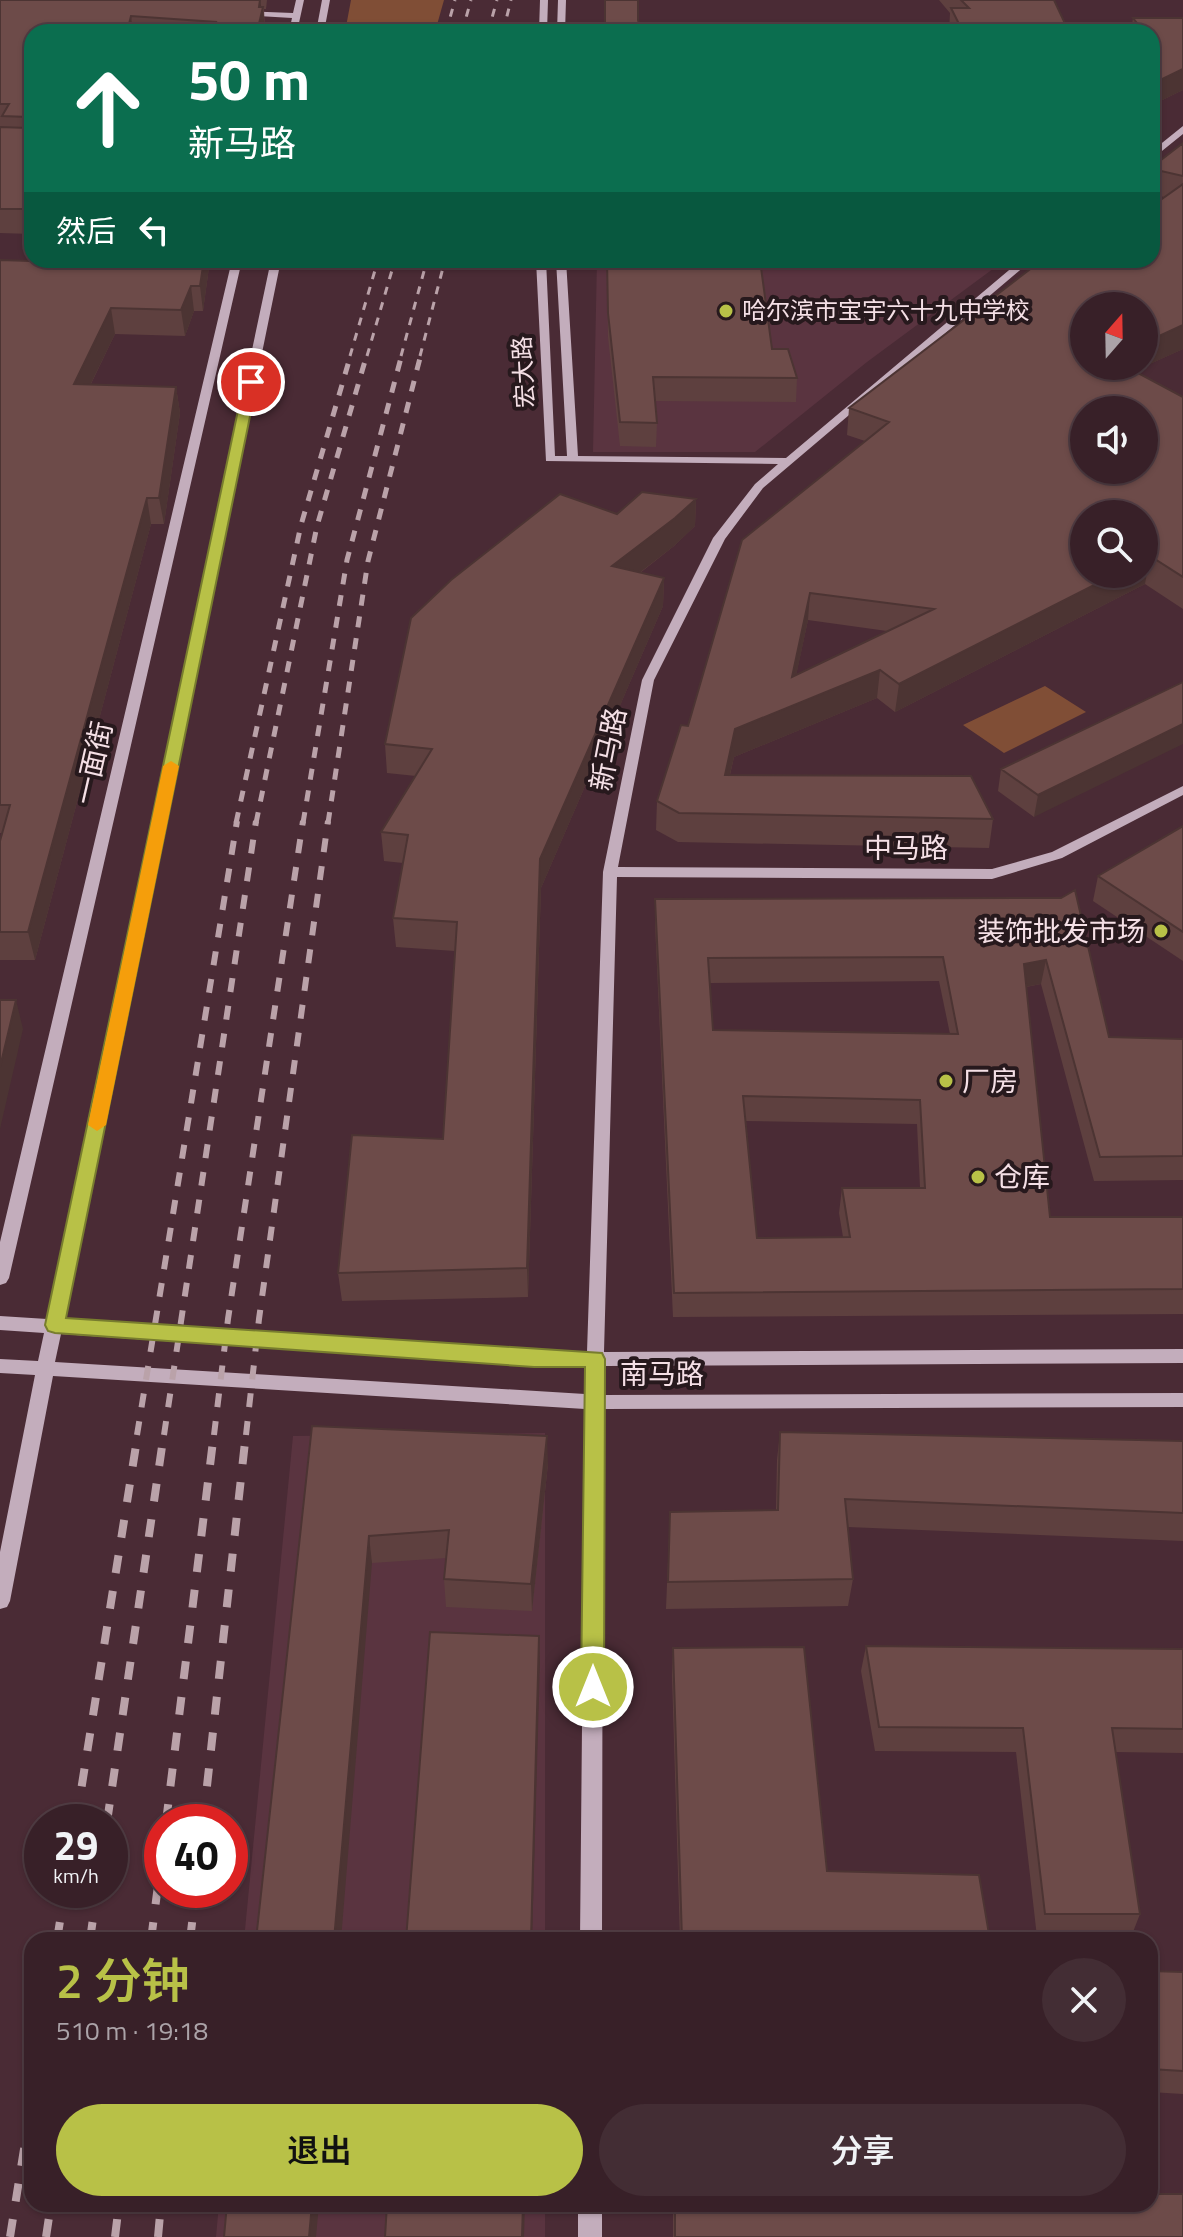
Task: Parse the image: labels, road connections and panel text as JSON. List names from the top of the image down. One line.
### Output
{"streets":{"main road":["宏大路","新马路","一面街","中马路","南马路"]},"crossings":[["新马路","中马路"],["新马路","南马路"]],"places":["哈尔滨市宝宇六十九中学校","装饰批发市场","厂房","仓库"],"north":"top","page":{"turn":["50 m","新马路"],"then":"然后","speed":"29 km/h","limit":"40","heading":["2 分钟","510 m · 19:18"],"buttons":["退出","分享"]}}
